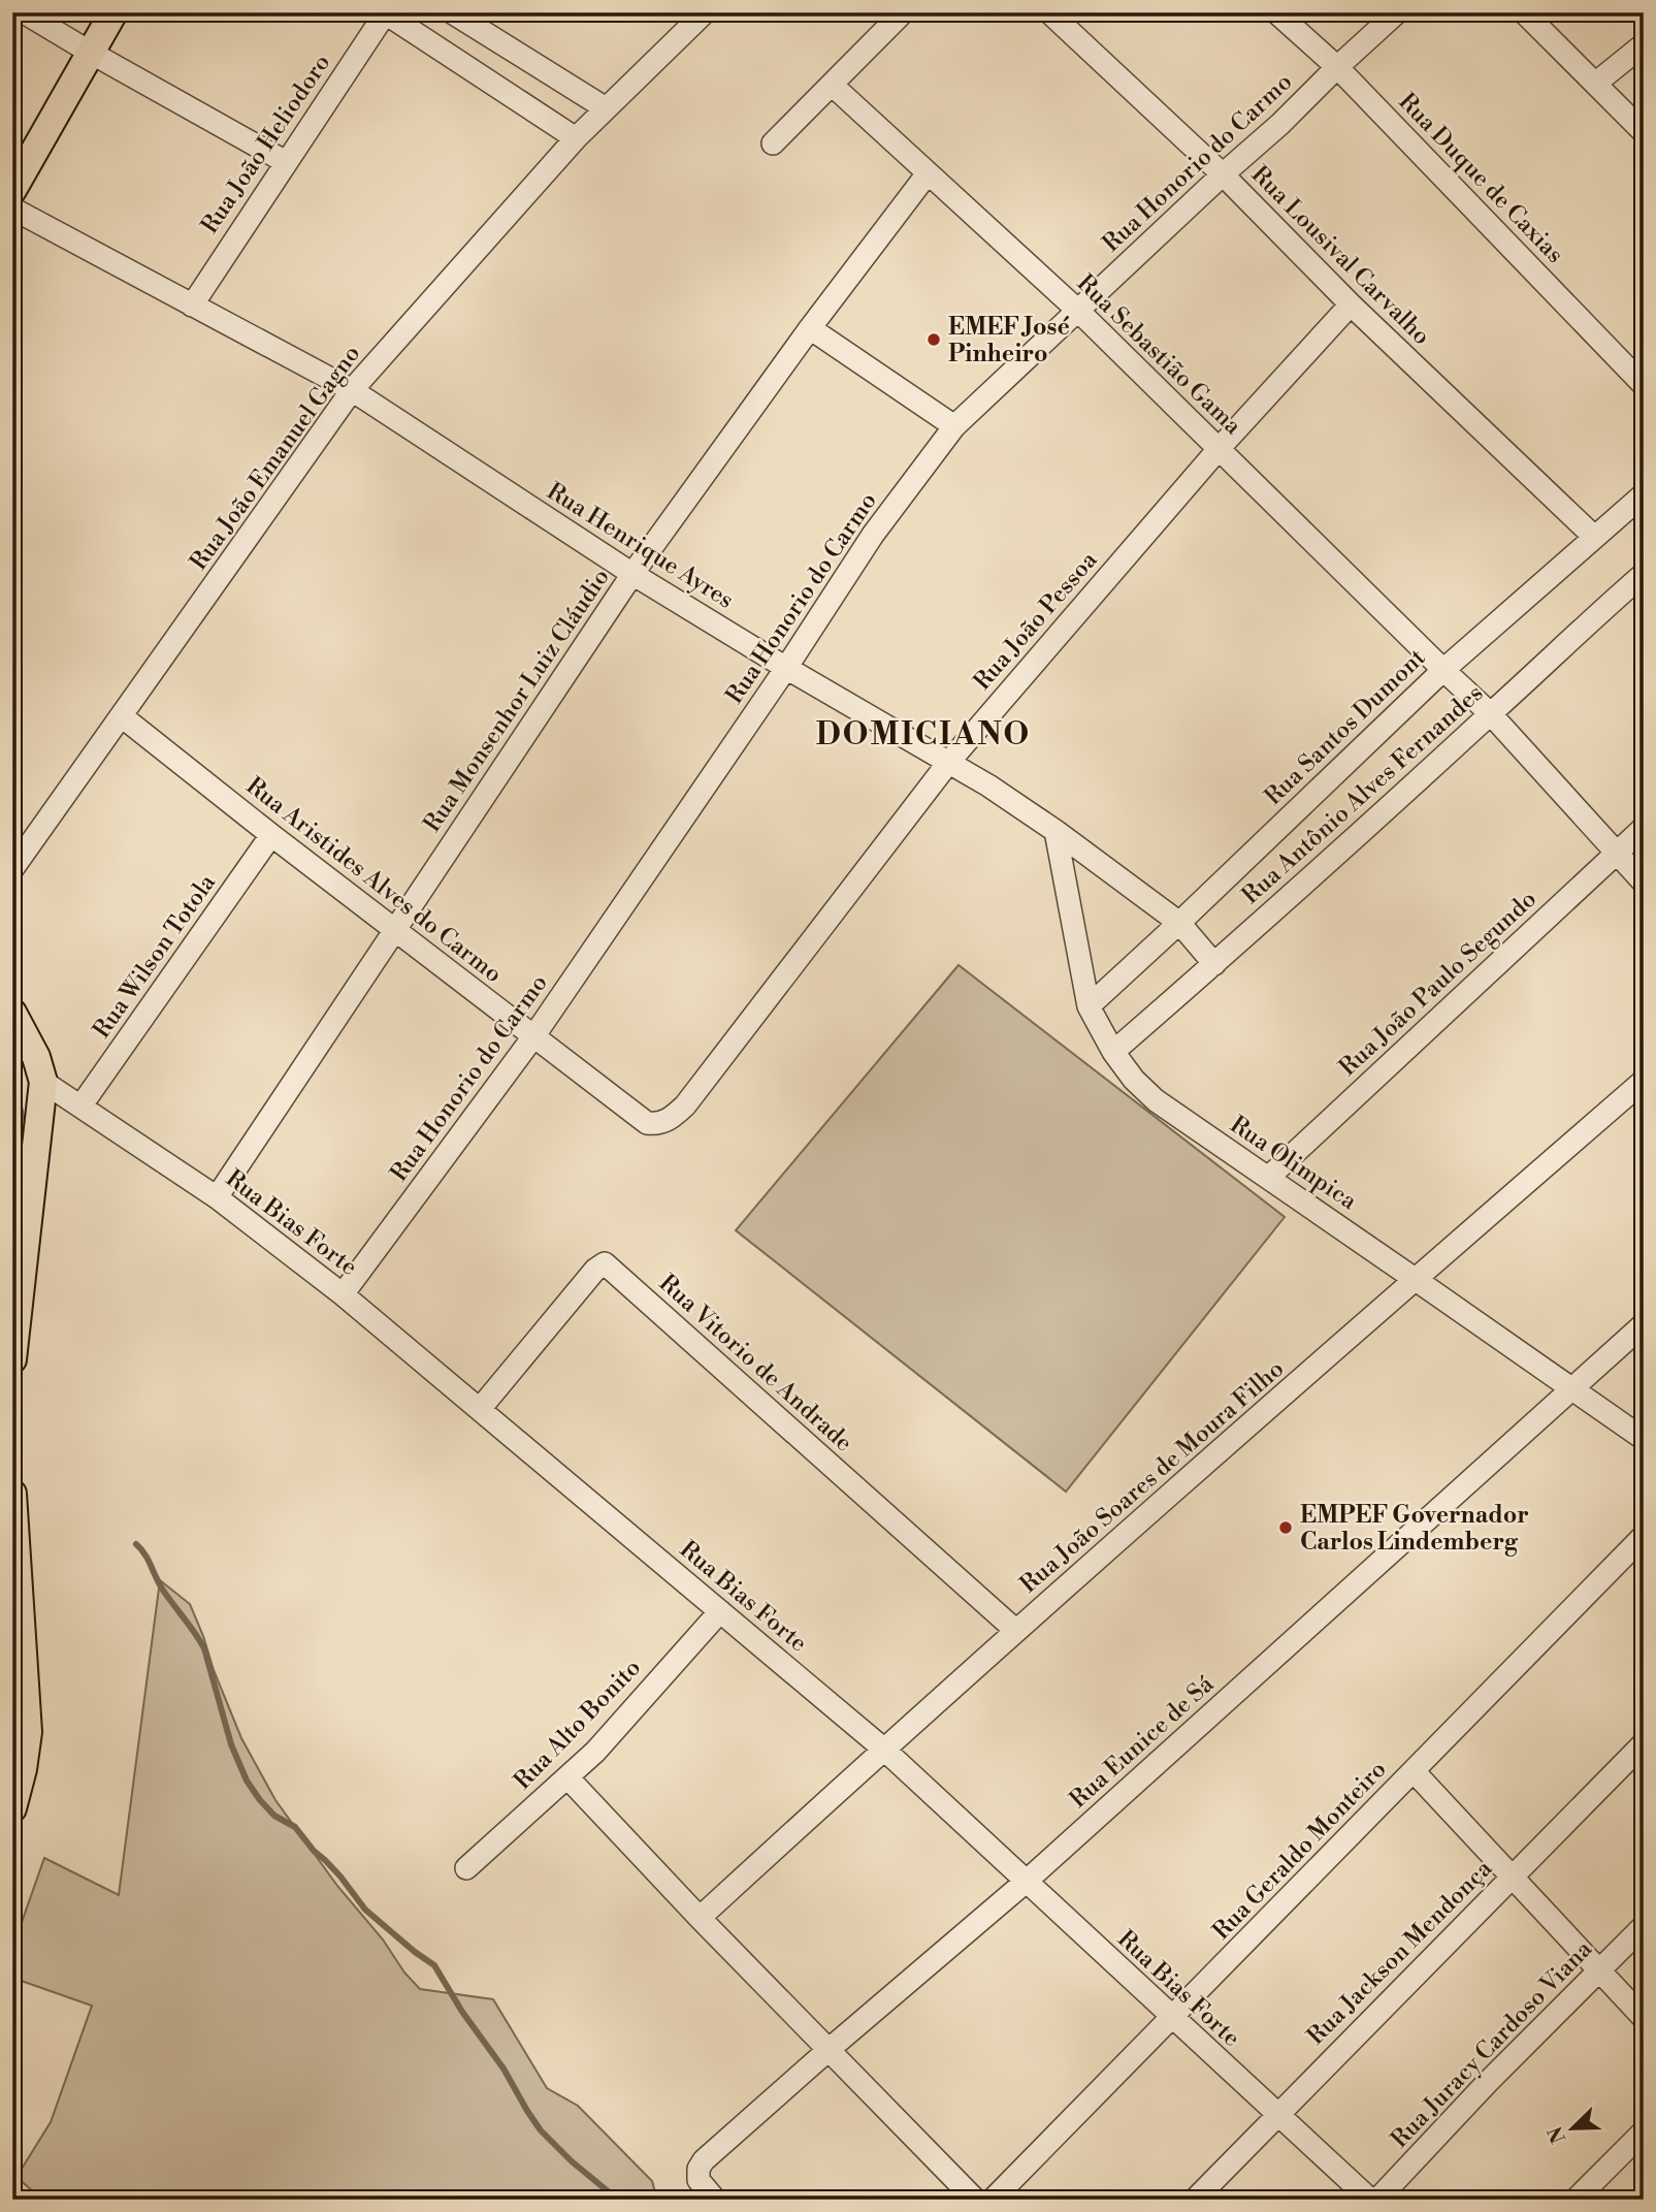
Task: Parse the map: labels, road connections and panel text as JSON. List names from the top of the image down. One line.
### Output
{"streets":{"street":["Rua João Heliodoro","Rua Honorio do Carmo","Rua Duque de Caxias","Rua Lousival Carvalho","Rua Sebastião Gama","Rua João Emanuel Gagno","Rua Henrique Ayres","Rua João Pessoa","Rua Monsenhor Luiz Cláudio","Rua Santos Dumont","Rua Antônio Alves Fernandes","Rua Aristides Alves do Carmo","Rua Wilson Totola","Rua João Paulo Segundo","Rua Olimpica","Rua Bias Forte","Rua Vitorio de Andrade","Rua João Soares de Moura Filho","Rua Alto Bonito","Rua Eunice de Sá","Rua Geraldo Monteiro","Rua Jackson Mendonça","Rua Juracy Cardoso Viana"]},"crossings":[["Rua João Heliodoro","Rua Henrique Ayres"],["Rua Honorio do Carmo","Rua Duque de Caxias"],["Rua Honorio do Carmo","Rua Lousival Carvalho"],["Rua Honorio do Carmo","Rua Sebastião Gama"],["Rua Honorio do Carmo","Rua Henrique Ayres"],["Rua Honorio do Carmo","Rua Aristides Alves do Carmo"],["Rua Honorio do Carmo","Rua Bias Forte"],["Rua Lousival Carvalho","Rua João Pessoa"],["Rua Lousival Carvalho","Rua Santos Dumont"],["Rua Sebastião Gama","Rua João Pessoa"],["Rua Sebastião Gama","Rua Monsenhor Luiz Cláudio"],["Rua Sebastião Gama","Rua Santos Dumont"],["Rua Sebastião Gama","Rua Antônio Alves Fernandes"],["Rua Sebastião Gama","Rua João Paulo Segundo"],["Rua João Emanuel Gagno","Rua Henrique Ayres"],["Rua João Emanuel Gagno","Rua Aristides Alves do Carmo"],["Rua Henrique Ayres","Rua João Pessoa"],["Rua Henrique Ayres","Rua Monsenhor Luiz Cláudio"],["Rua Henrique Ayres","Rua Santos Dumont"],["Rua Henrique Ayres","Rua Antônio Alves Fernandes"],["Rua Henrique Ayres","Rua Olimpica"],["Rua João Pessoa","Rua Aristides Alves do Carmo"],["Rua Monsenhor Luiz Cláudio","Rua Aristides Alves do Carmo"],["Rua Monsenhor Luiz Cláudio","Rua Bias Forte"],["Rua Santos Dumont","Rua Olimpica"],["Rua Antônio Alves Fernandes","Rua Olimpica"],["Rua Aristides Alves do Carmo","Rua Wilson Totola"],["Rua Wilson Totola","Rua Bias Forte"],["Rua João Paulo Segundo","Rua Olimpica"],["Rua Olimpica","Rua João Soares de Moura Filho"],["Rua Olimpica","Rua Eunice de Sá"],["Rua Bias Forte","Rua Vitorio de Andrade"],["Rua Bias Forte","Rua João Soares de Moura Filho"],["Rua Bias Forte","Rua Alto Bonito"],["Rua Bias Forte","Rua Eunice de Sá"],["Rua Bias Forte","Rua Geraldo Monteiro"],["Rua Bias Forte","Rua Jackson Mendonça"],["Rua Vitorio de Andrade","Rua João Soares de Moura Filho"]],"districts":["DOMICIANO"],"places":["EMEF José Pinheiro","EMPEF Governador Carlos Lindemberg"],"north":"bottom left"}
